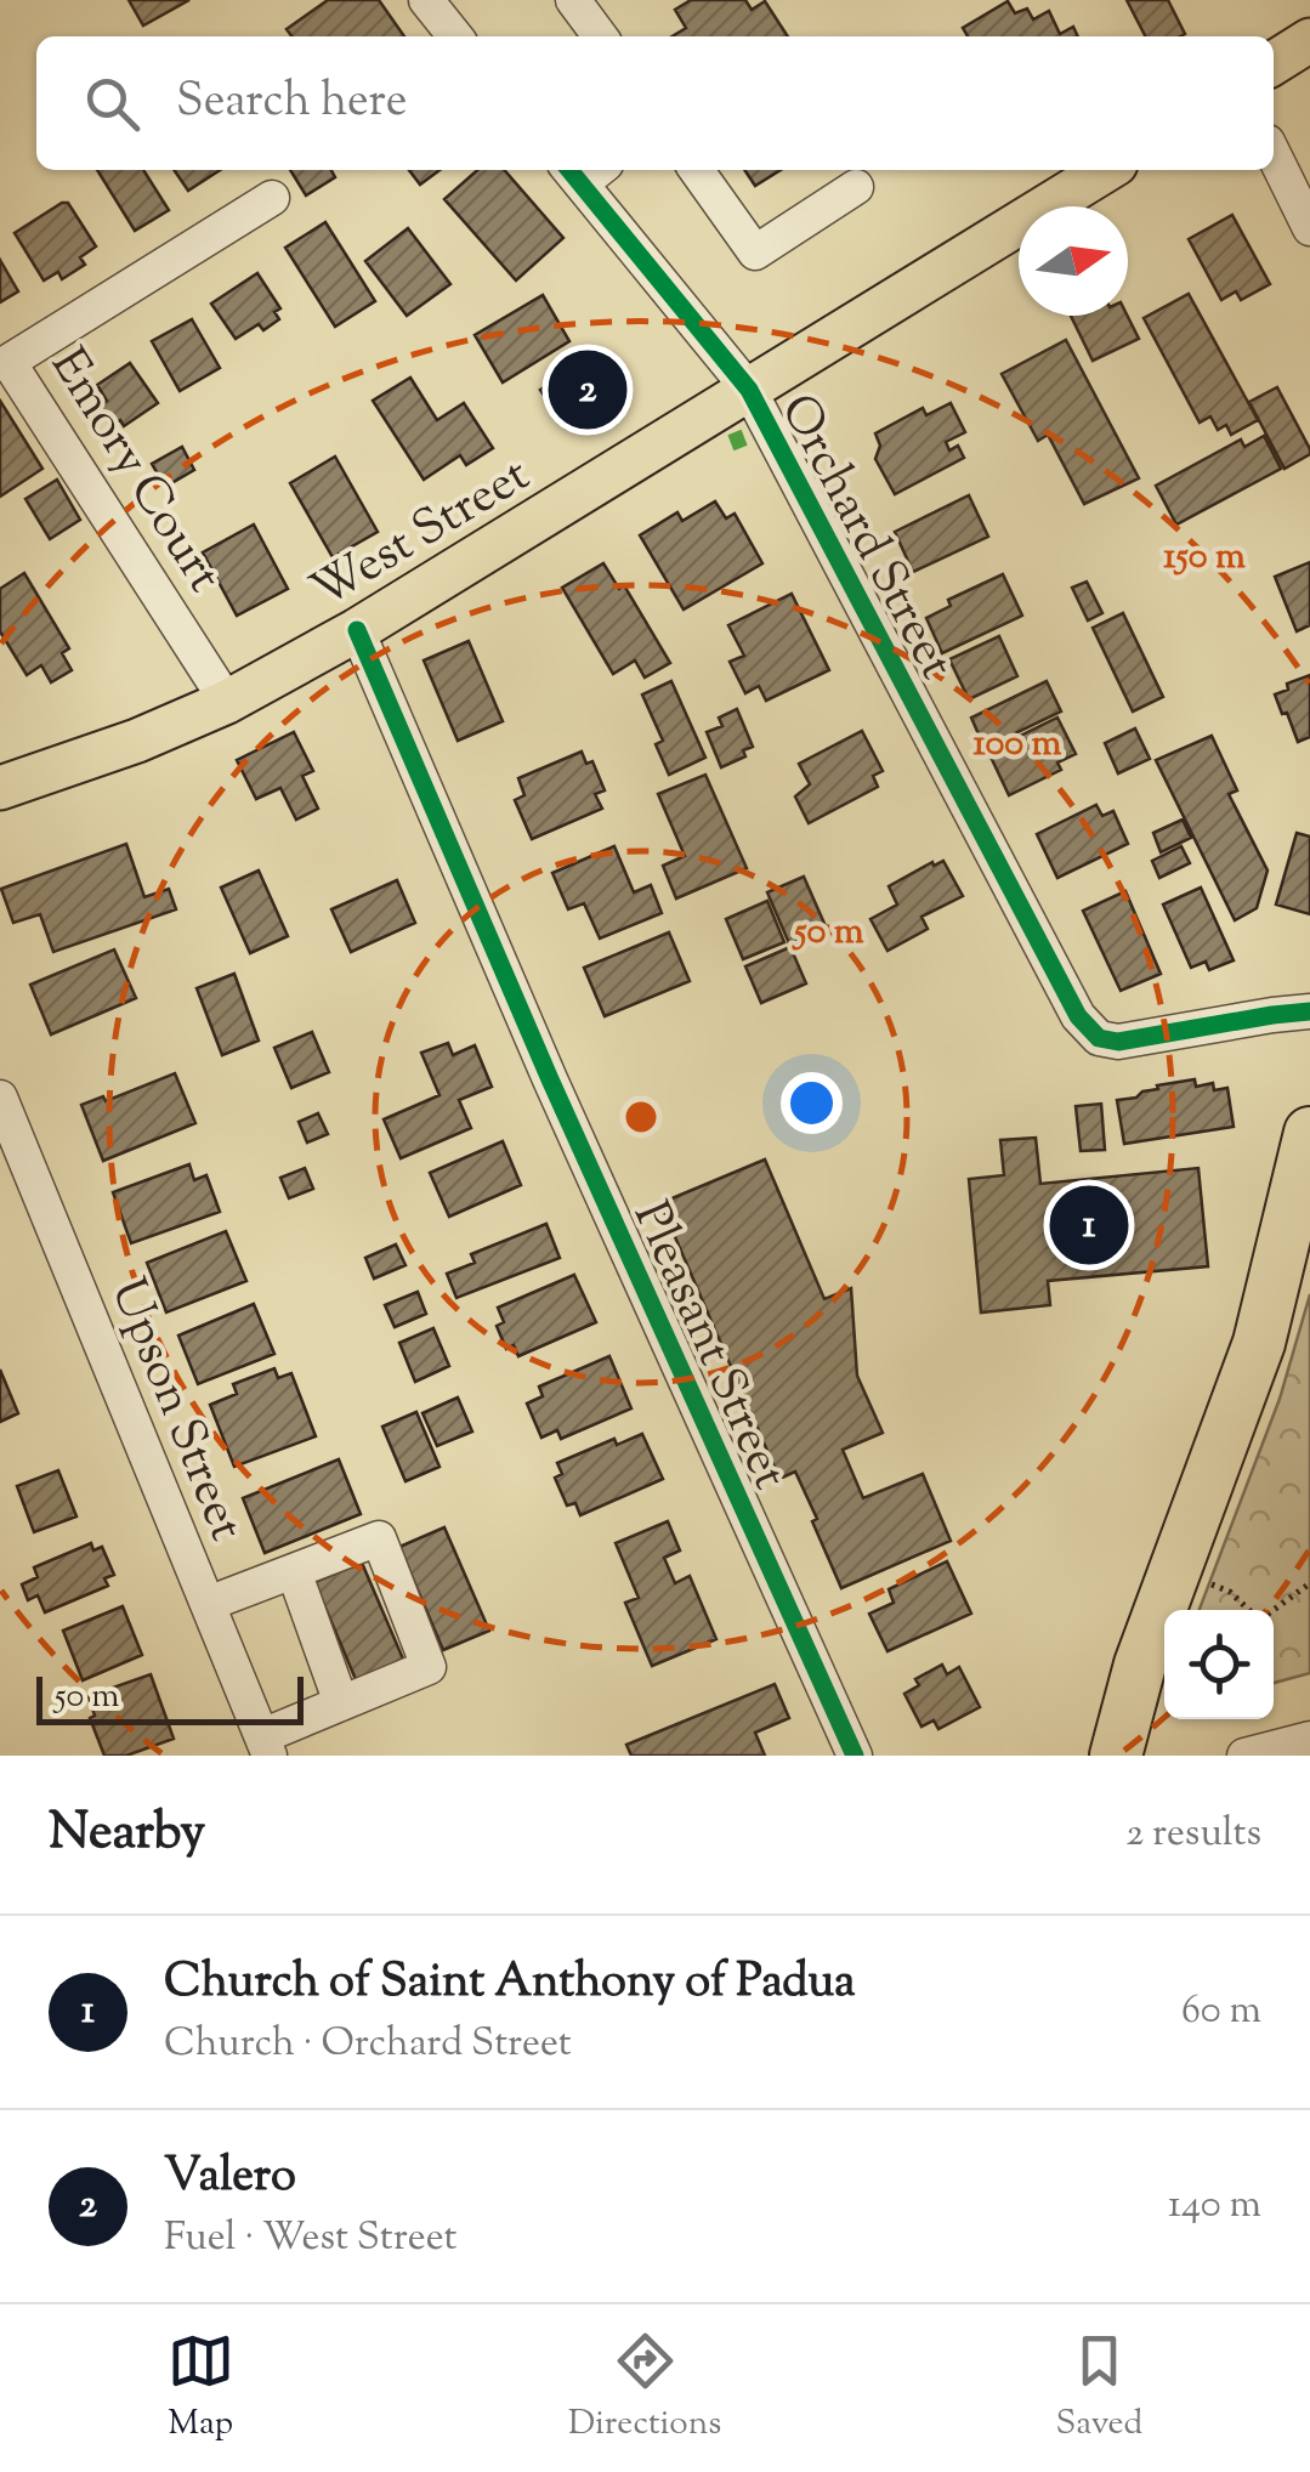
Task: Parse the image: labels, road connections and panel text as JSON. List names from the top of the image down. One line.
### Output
{"streets":{"main road":["West Street"],"street":["Emory Court","Orchard Street","Pleasant Street","Upson Street"]},"crossings":[["Emory Court","West Street"],["West Street","Orchard Street"],["West Street","Pleasant Street"]],"scale_bar":"50 m","north":"right","page":{"search":"Search here","pins":["2","1"],"scale":"50 m","heading":["Nearby","2 results"],"list":[{"mark":"1","name":"Church of Saint Anthony of Padua","note":"Church · Orchard Street","value":"60 m"},{"mark":"2","name":"Valero","note":"Fuel · West Street","value":"140 m"}],"nav":["Map","Directions","Saved"]},"rings":["150 m","100 m","50 m"]}
